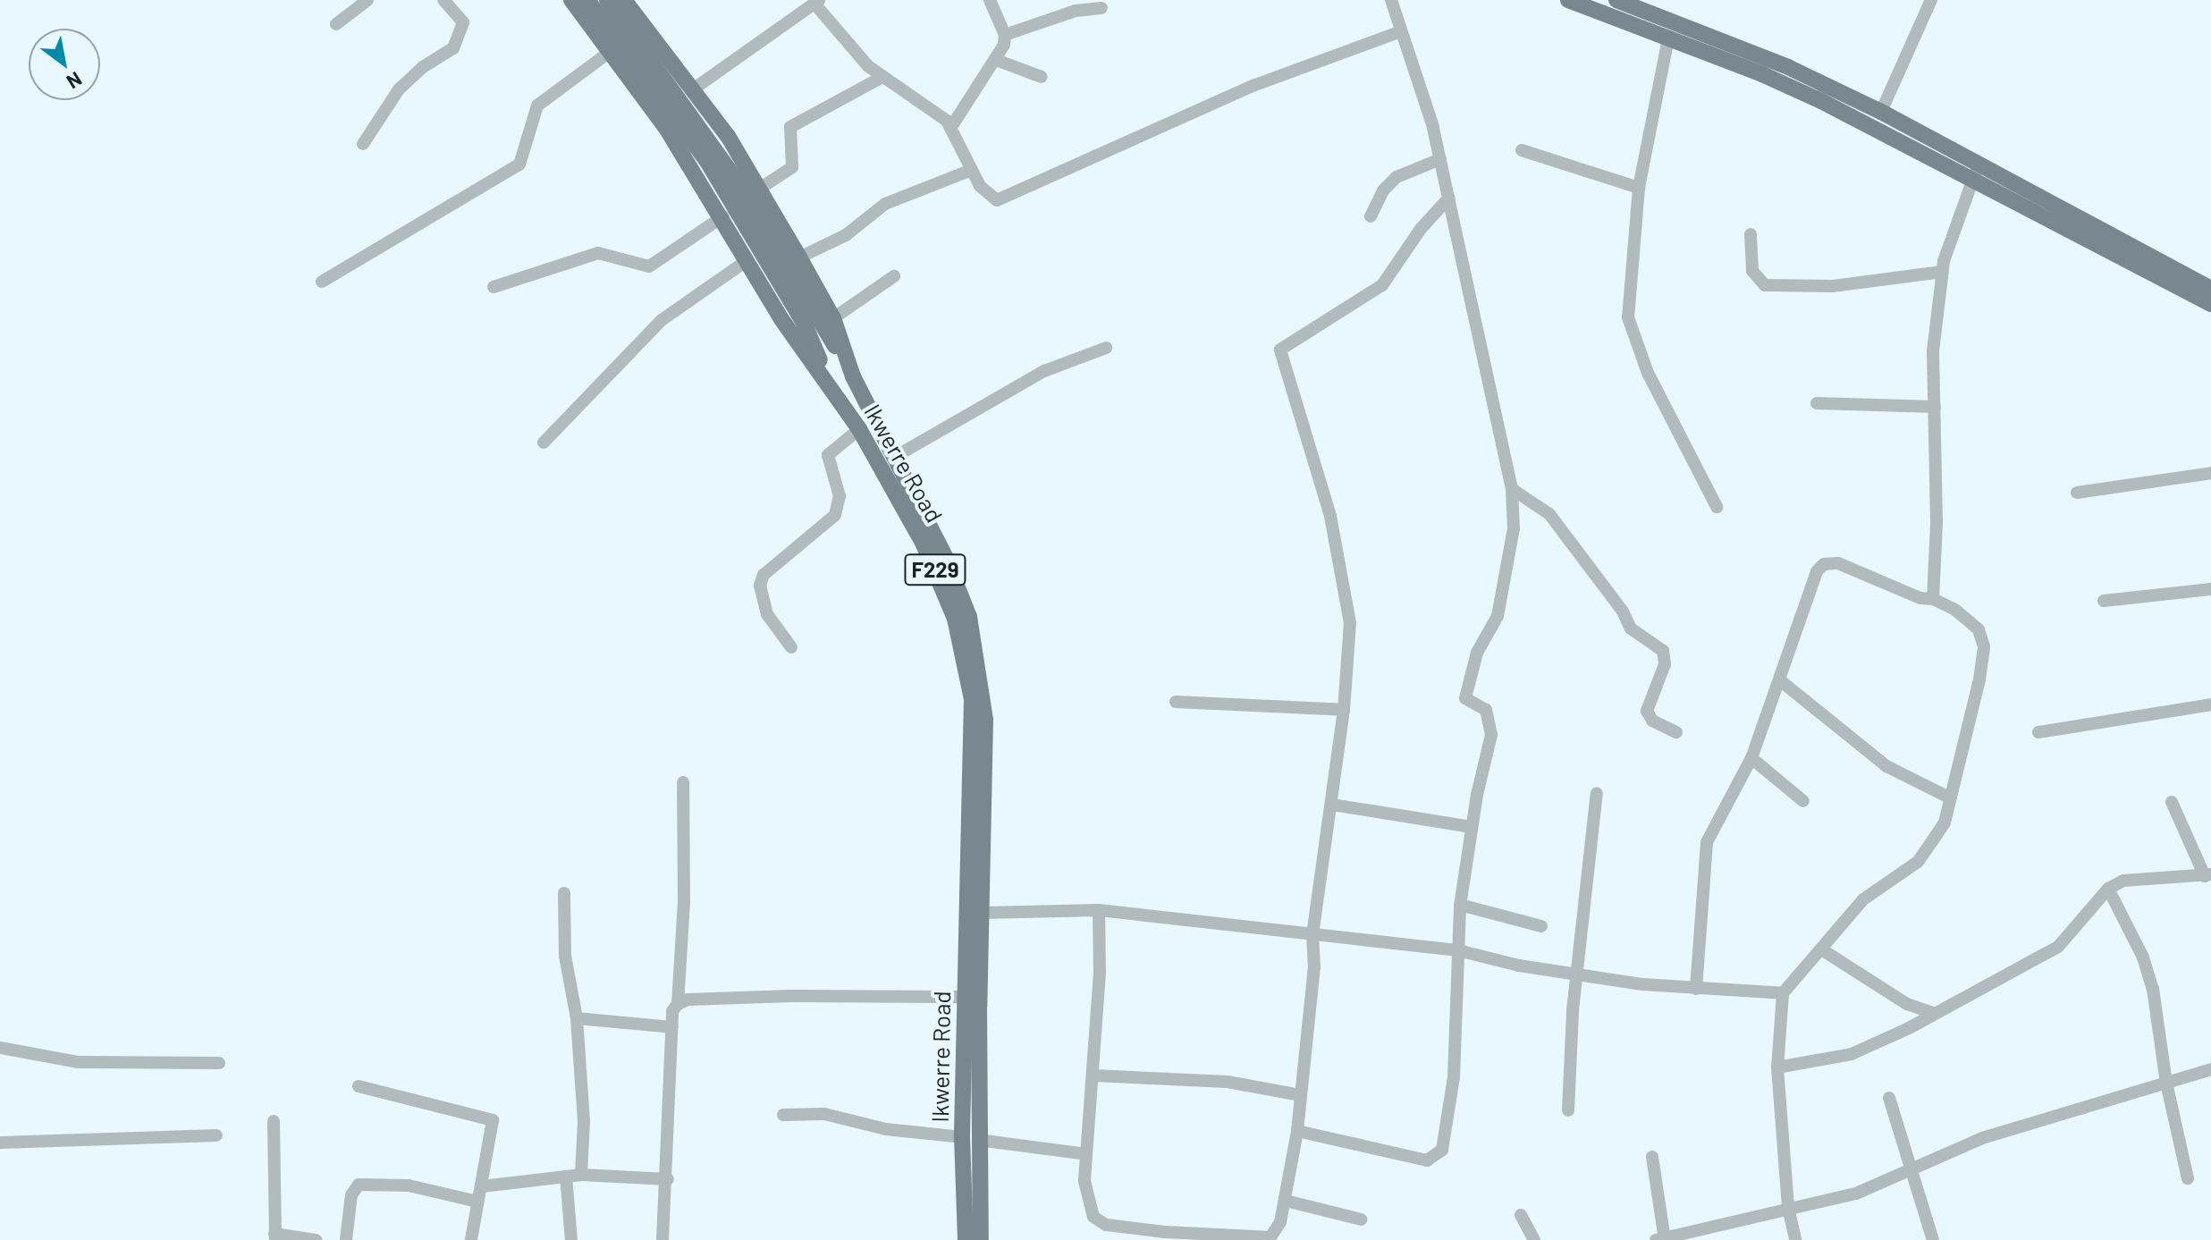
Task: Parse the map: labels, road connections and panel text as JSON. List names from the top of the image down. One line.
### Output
{"streets":{"main road":["Ikwerre Road","F229"]},"north":"bottom right"}
